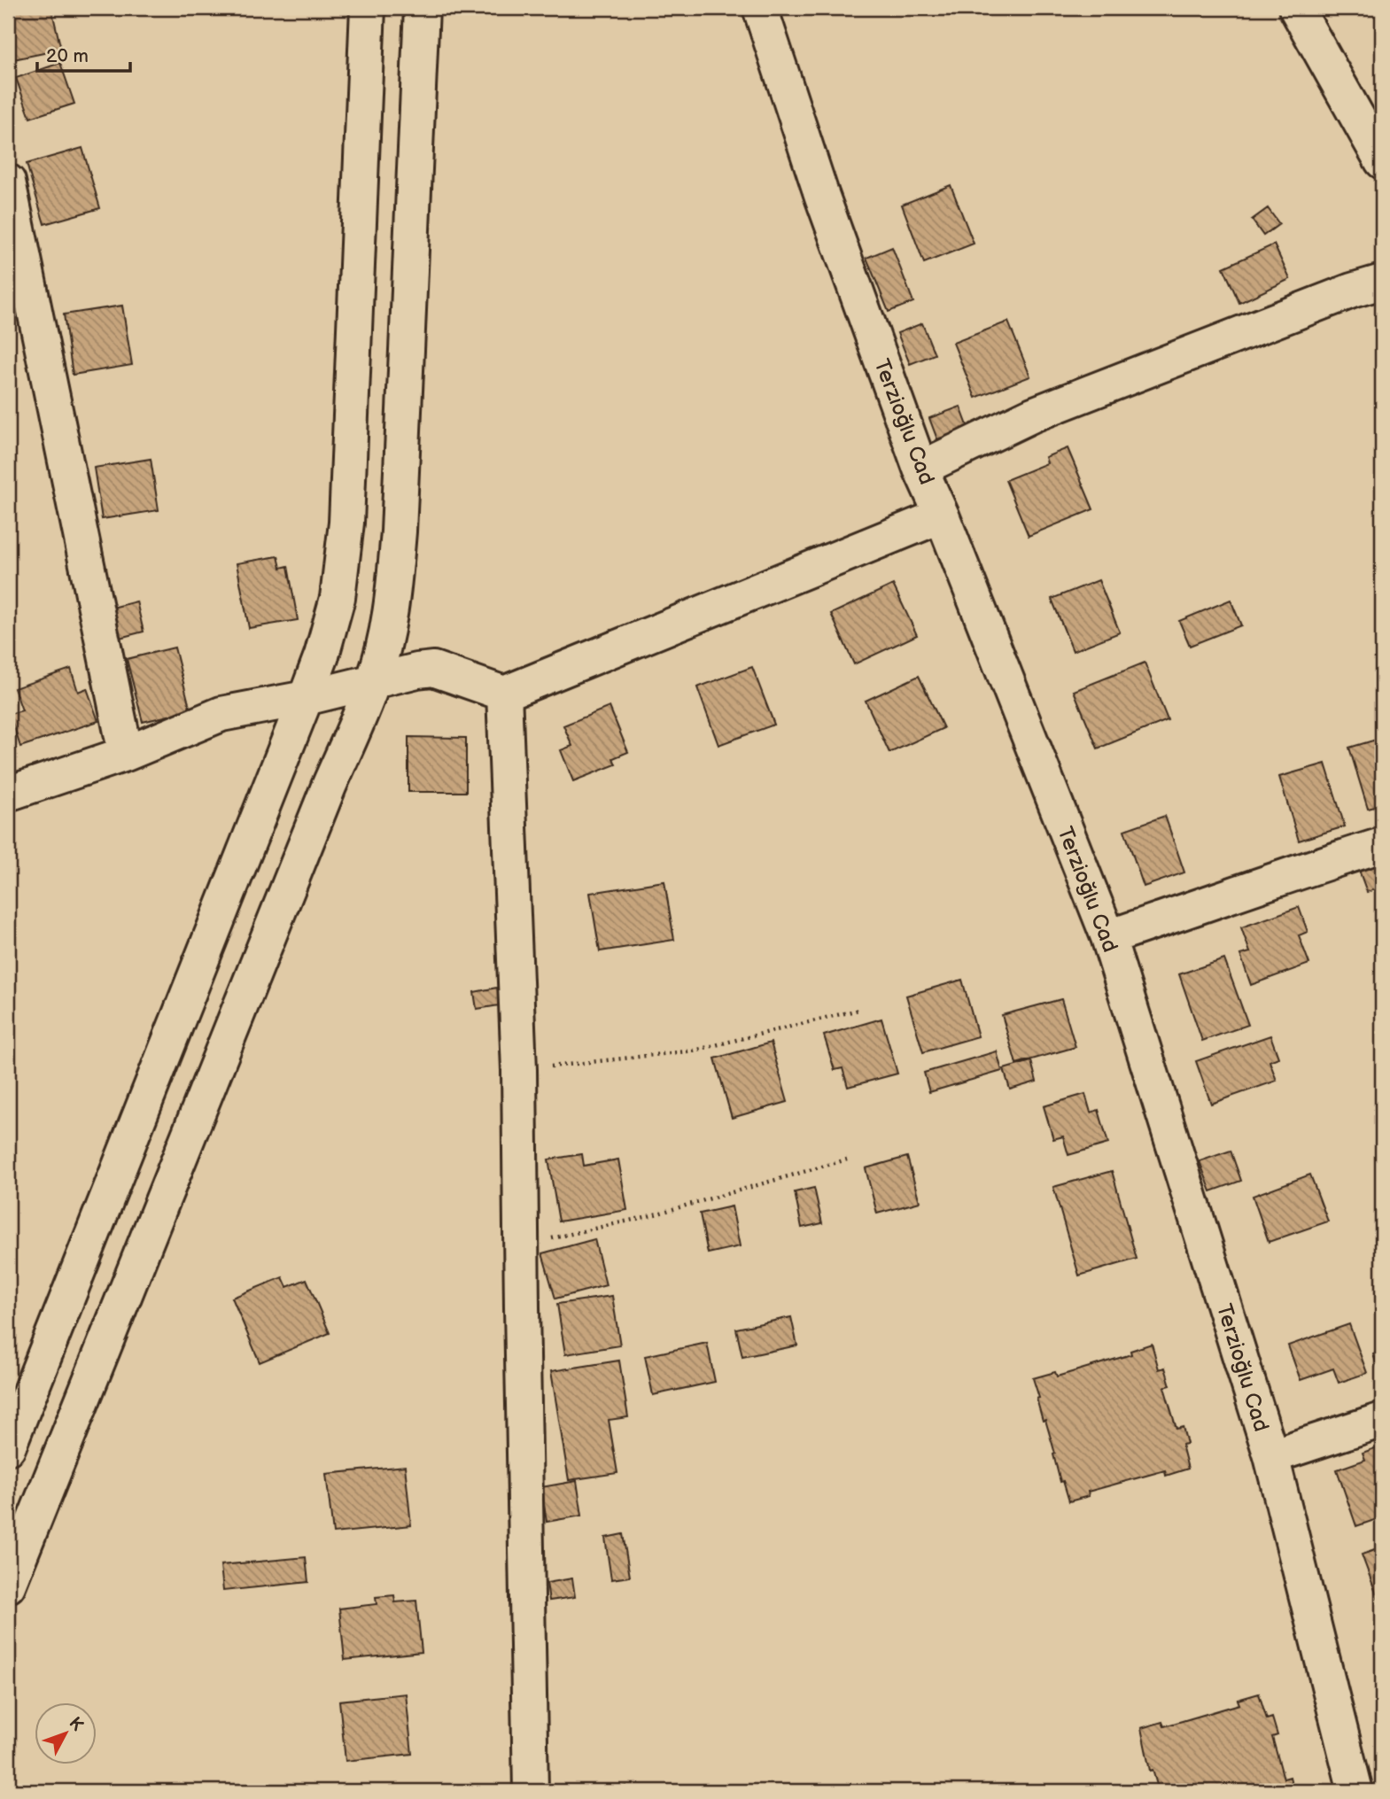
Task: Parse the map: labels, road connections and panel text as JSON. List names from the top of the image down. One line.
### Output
{"streets":{"street":["Terzioğlu Cad"]},"scale_bar":"20 m","north":"top right"}
